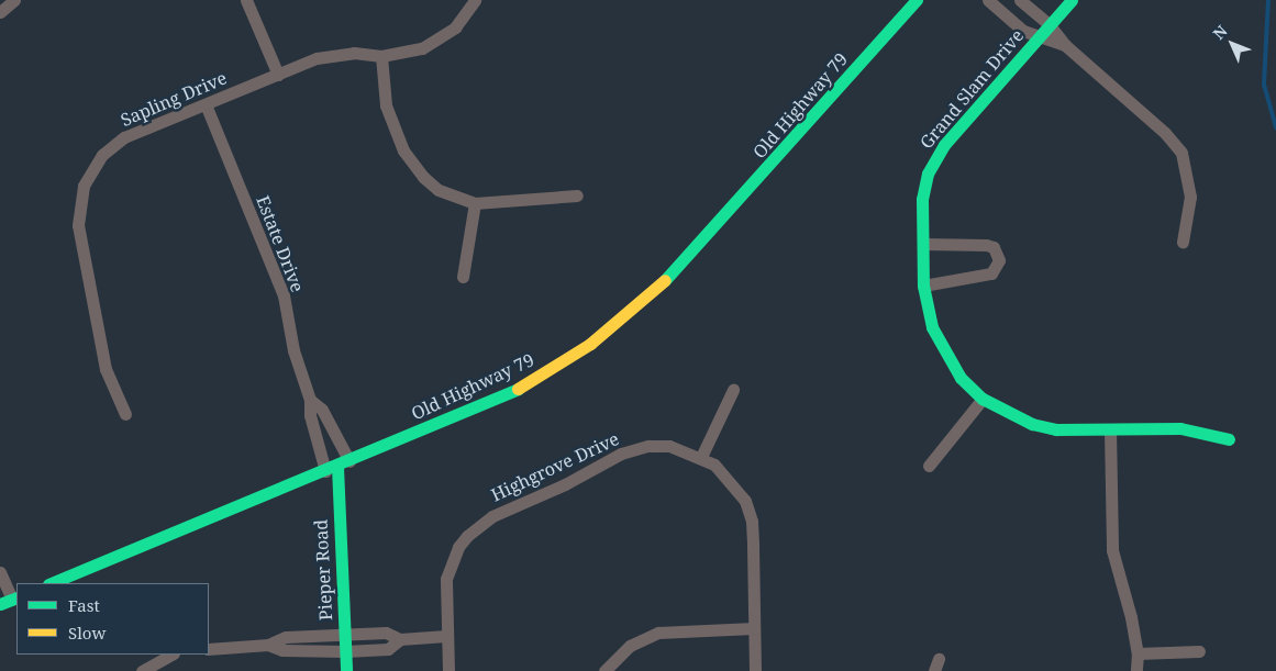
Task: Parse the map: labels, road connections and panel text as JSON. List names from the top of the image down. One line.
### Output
{"streets":{"street":["Grand Slam Drive","Sapling Drive","Old Highway 79","Estate Drive","Highgrove Drive","Pieper Road"]},"crossings":[["Sapling Drive","Estate Drive"],["Old Highway 79","Estate Drive"],["Old Highway 79","Pieper Road"]],"legend":["Fast","Slow"],"north":"top left"}
